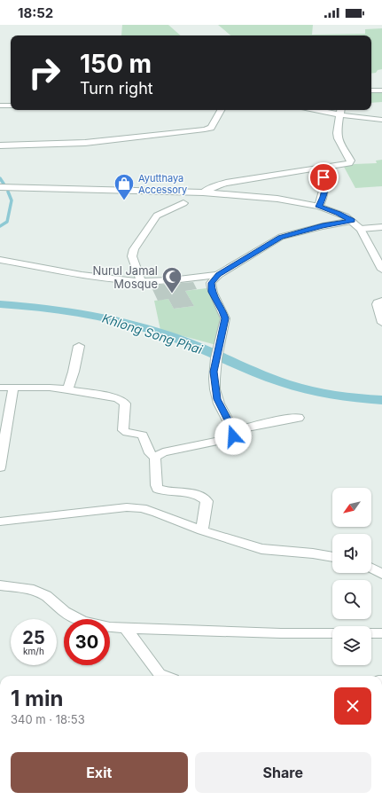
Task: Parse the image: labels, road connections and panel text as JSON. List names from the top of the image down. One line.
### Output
{"water":["Khlong Song Phai"],"places":{"shop":["Ayutthaya Accessory"],"mosque":["Nurul Jamal Mosque"]},"north":"bottom left","page":{"status":"18:52","turn":["150 m","Turn right"],"speed":"25 km/h","limit":"30","heading":["1 min","340 m · 18:53"],"buttons":["Exit","Share"]}}
